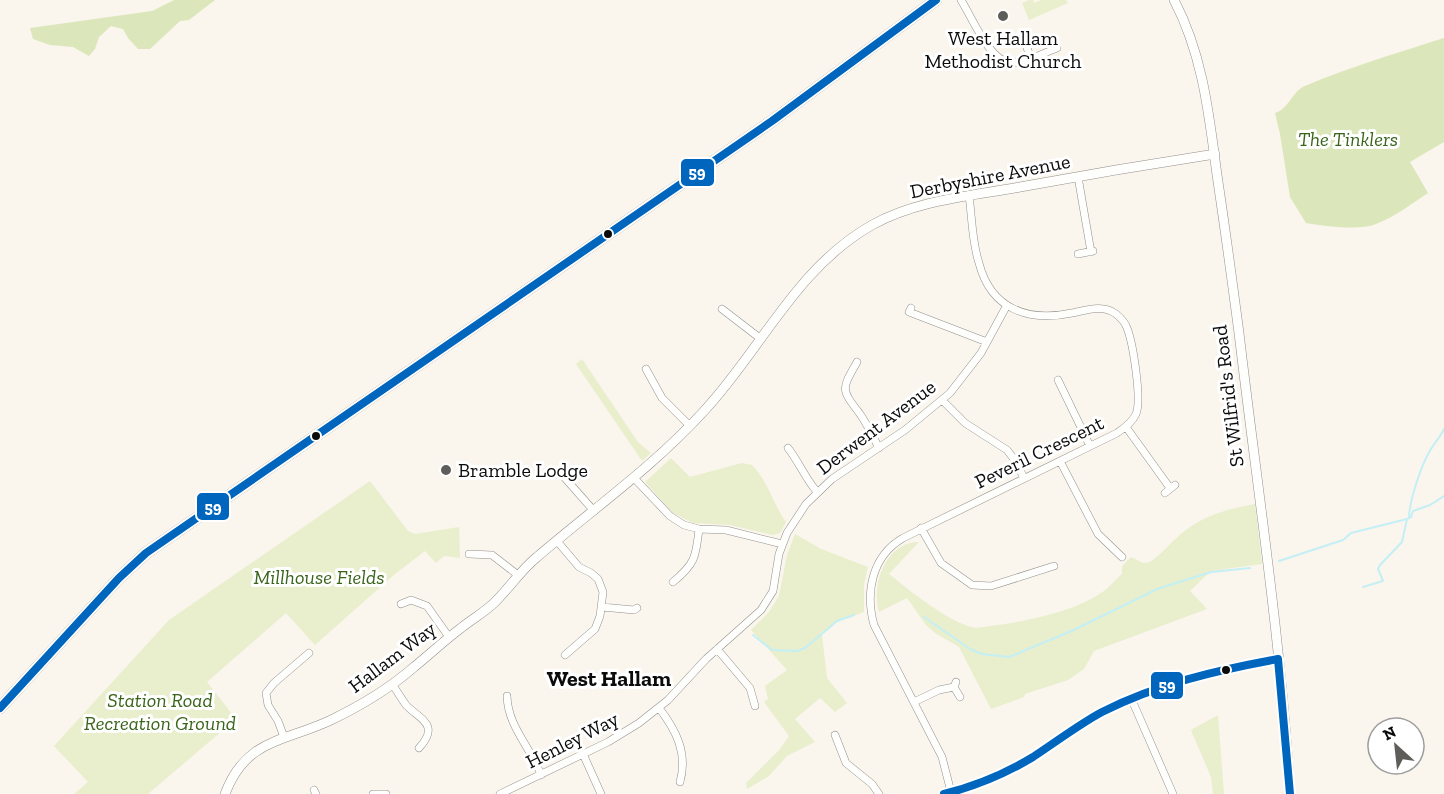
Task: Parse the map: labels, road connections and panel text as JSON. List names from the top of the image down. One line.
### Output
{"streets":{"street":["Derbyshire Avenue","St Wilfrid's Road","Derwent Avenue","Peveril Crescent","Hallam Way","Henley Way"]},"crossings":[["Derbyshire Avenue","St Wilfrid's Road"],["Derbyshire Avenue","Peveril Crescent"],["Derbyshire Avenue","Hallam Way"],["Derwent Avenue","Peveril Crescent"],["Derwent Avenue","Henley Way"]],"districts":["West Hallam"],"parks":["The Tinklers","Millhouse Fields","Station Road Recreation Ground"],"places":["West Hallam Methodist Church","Bramble Lodge"],"lines":["transit line 59"],"north":"top left"}
